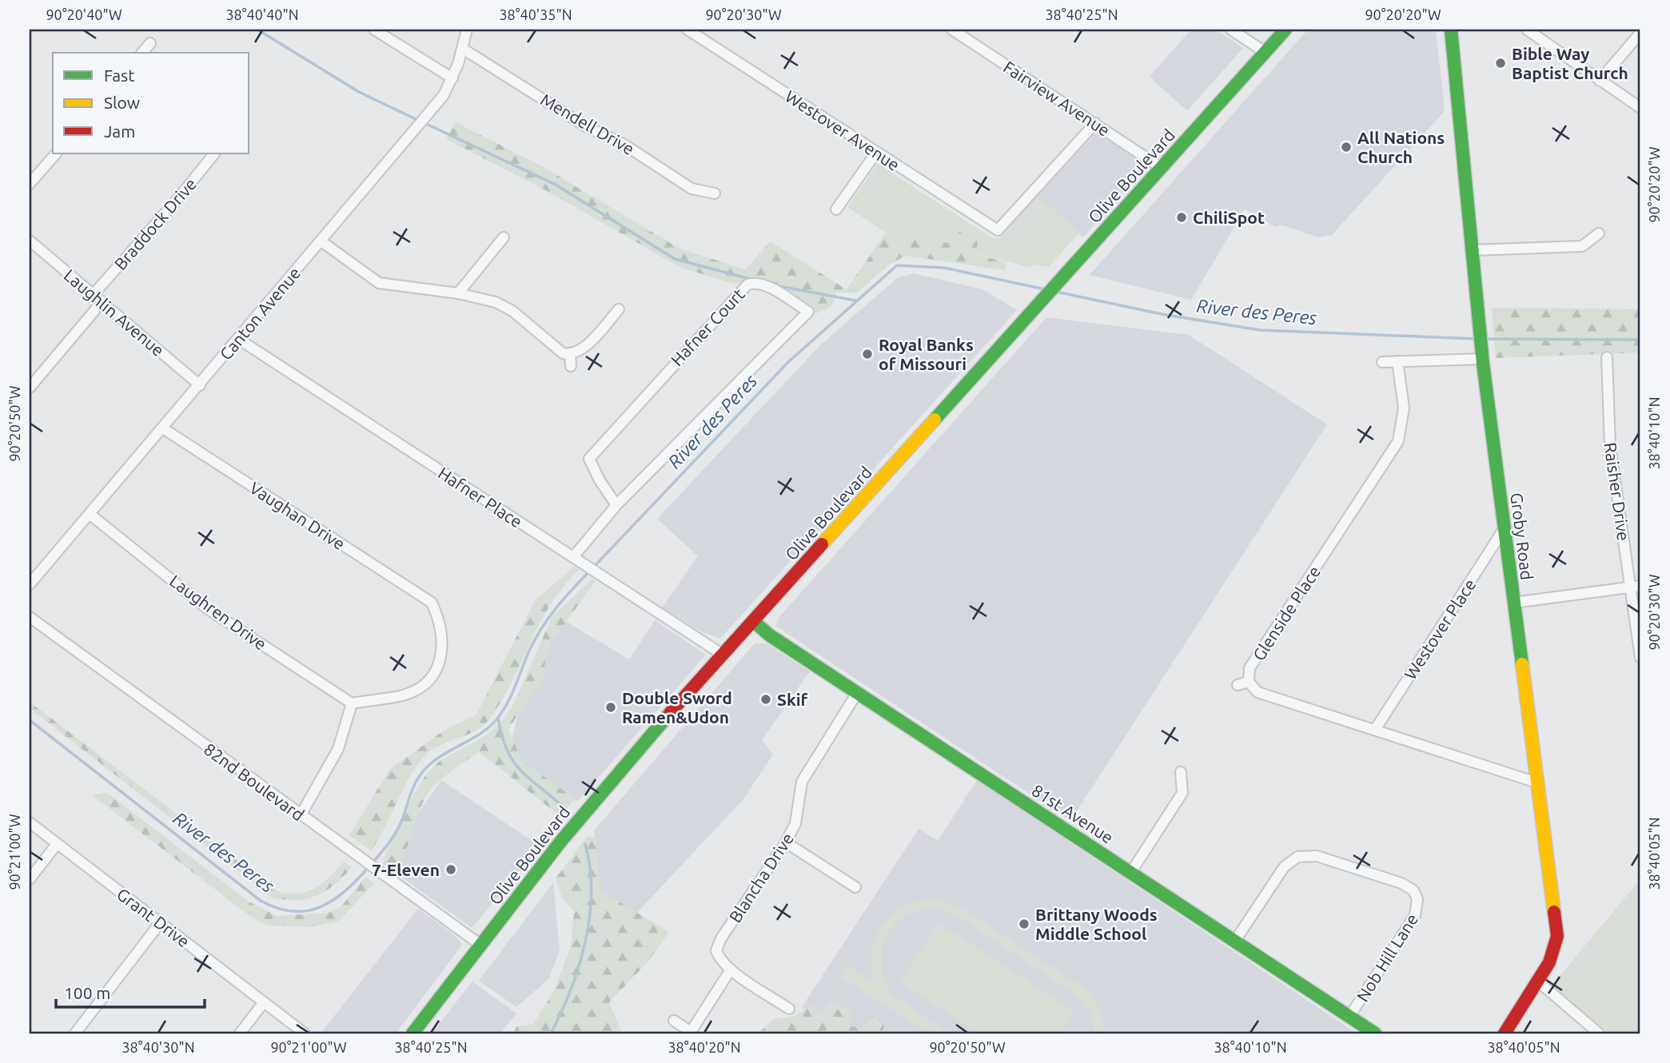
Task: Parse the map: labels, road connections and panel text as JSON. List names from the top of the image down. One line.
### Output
{"streets":{"street":["Fairview Avenue","Mendell Drive","Westover Avenue","Olive Boulevard","Braddock Drive","Laughlin Avenue","Canton Avenue","Hafner Court","Raisher Drive","Hafner Place","Vaughan Drive","Groby Road","Laughren Drive","Glenside Place","Westover Place","82nd Boulevard","81st Avenue","Blancha Drive","Grant Drive","Nob Hill Lane"]},"crossings":[["Fairview Avenue","Westover Avenue"],["Fairview Avenue","Olive Boulevard"],["Mendell Drive","Canton Avenue"],["Olive Boulevard","Hafner Place"],["Olive Boulevard","82nd Boulevard"],["Olive Boulevard","81st Avenue"],["Braddock Drive","Laughlin Avenue"],["Laughlin Avenue","Canton Avenue"],["Canton Avenue","Hafner Place"],["Canton Avenue","Vaughan Drive"],["Canton Avenue","Laughren Drive"],["Hafner Court","Hafner Place"],["Vaughan Drive","Laughren Drive"],["Groby Road","Glenside Place"],["Groby Road","Westover Place"],["Glenside Place","Westover Place"],["81st Avenue","Blancha Drive"],["81st Avenue","Nob Hill Lane"]],"water":["River des Peres"],"places":["Bible Way Baptist Church","All Nations Church","ChiliSpot","Royal Banks of Missouri","Skif","Double Sword Ramen&Udon","7-Eleven","Brittany Woods Middle School"],"legend":["Fast","Slow","Jam"],"scale_bar":"100 m","coordinates":["90°20'40\"W","38°40'40\"N","38°40'35\"N","90°20'30\"W","38°40'25\"N","90°20'20\"W","90°20'50\"W","38°40'10\"N","90°21'00\"W","38°40'05\"N","38°40'30\"N","38°40'20\"N"]}
